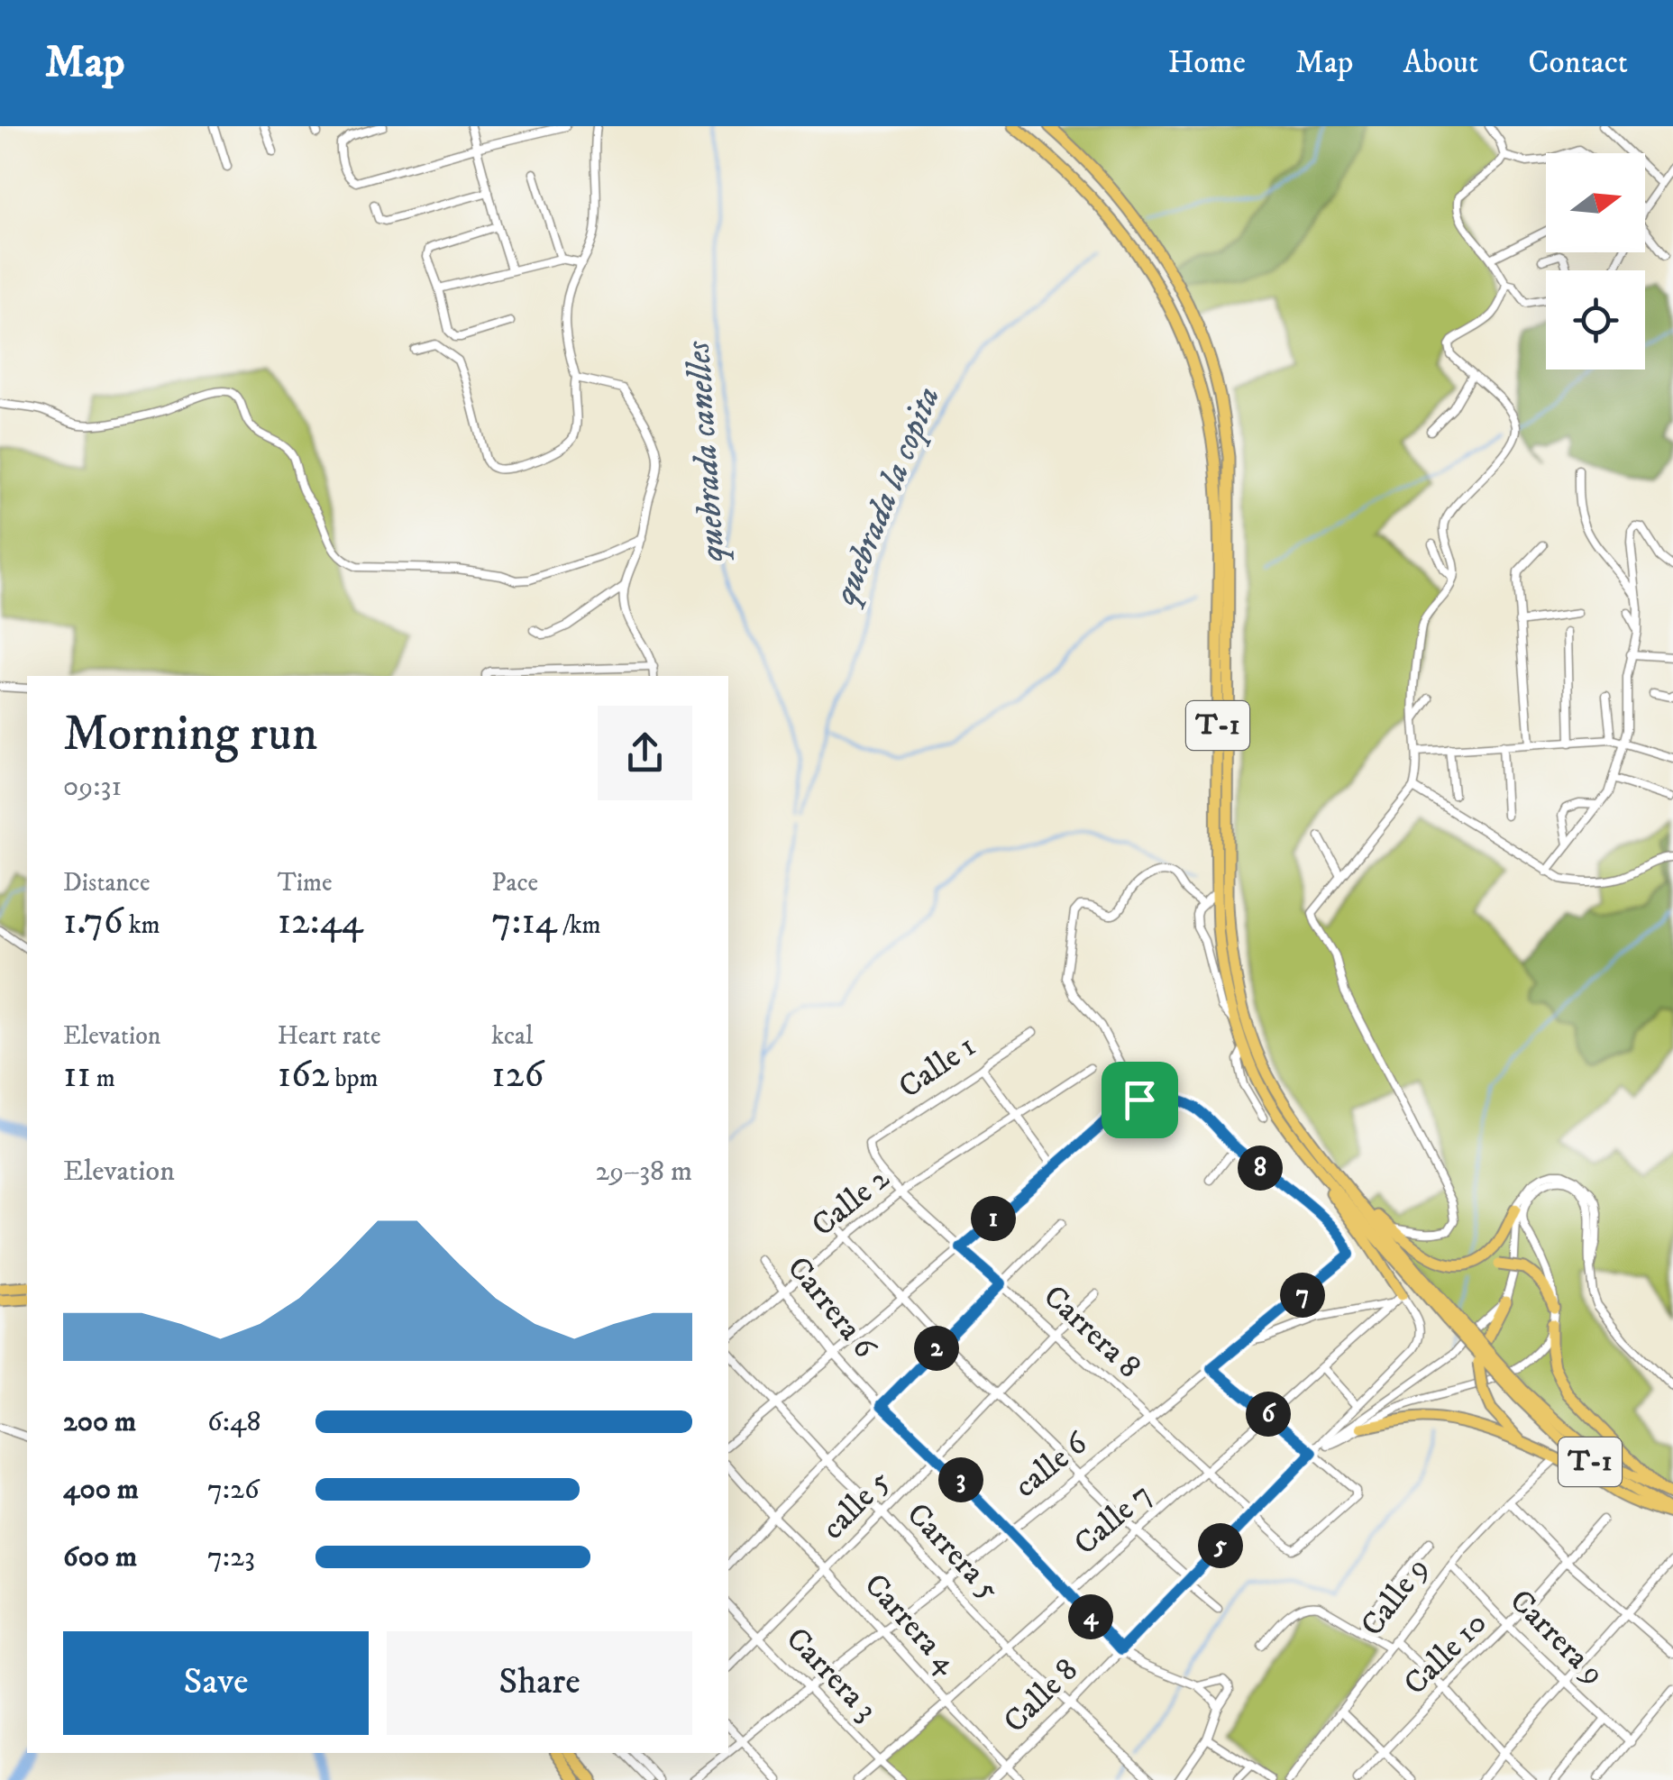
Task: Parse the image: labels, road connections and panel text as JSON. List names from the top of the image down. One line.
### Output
{"streets":{"highway":["T-1"],"street":["Calle 1","Calle 2","Carrera 6","Carrera 8","calle 6","calle 5","Calle 7","Carrera 5","Calle 9","Carrera 4","Carrera 9","Calle 10","Carrera 3","Calle 8"]},"crossings":[["Calle 1","Carrera 8"],["Calle 2","Carrera 6"],["Calle 2","Carrera 8"],["Carrera 6","calle 6"],["Carrera 6","calle 5"],["Carrera 6","Calle 7"],["Carrera 6","Calle 8"],["Carrera 8","calle 6"],["Carrera 8","calle 5"],["Carrera 8","Calle 7"],["Carrera 8","Calle 8"],["calle 6","Carrera 5"],["calle 6","Carrera 4"],["calle 6","Carrera 3"],["calle 5","Carrera 5"],["calle 5","Carrera 4"],["calle 5","Carrera 3"],["Calle 7","Carrera 5"],["Calle 7","Carrera 4"],["Calle 7","Carrera 3"],["Carrera 5","Calle 8"],["Calle 9","Carrera 9"],["Carrera 4","Calle 8"],["Carrera 9","Calle 10"]],"water":["quebrada canelles","quebrada la copita"],"north":"right","page":{"header":"Map","nav":["Home","Map","About","Contact"],"heading":["Morning run","09:31"],"stats":[["Distance","1.76 km"],["Time","12:44"],["Pace","7:14 /km"],["Elevation","11 m"],["Heart rate","162 bpm"],["kcal","126"]],"chart":["Elevation","29–38 m"],"pins":["8","1","7","2","6","3","5","4"],"list":[{"name":"200 m","note":"6:48"},{"name":"400 m","note":"7:26"},{"name":"600 m","note":"7:23"}],"buttons":["Save","Share"]}}
